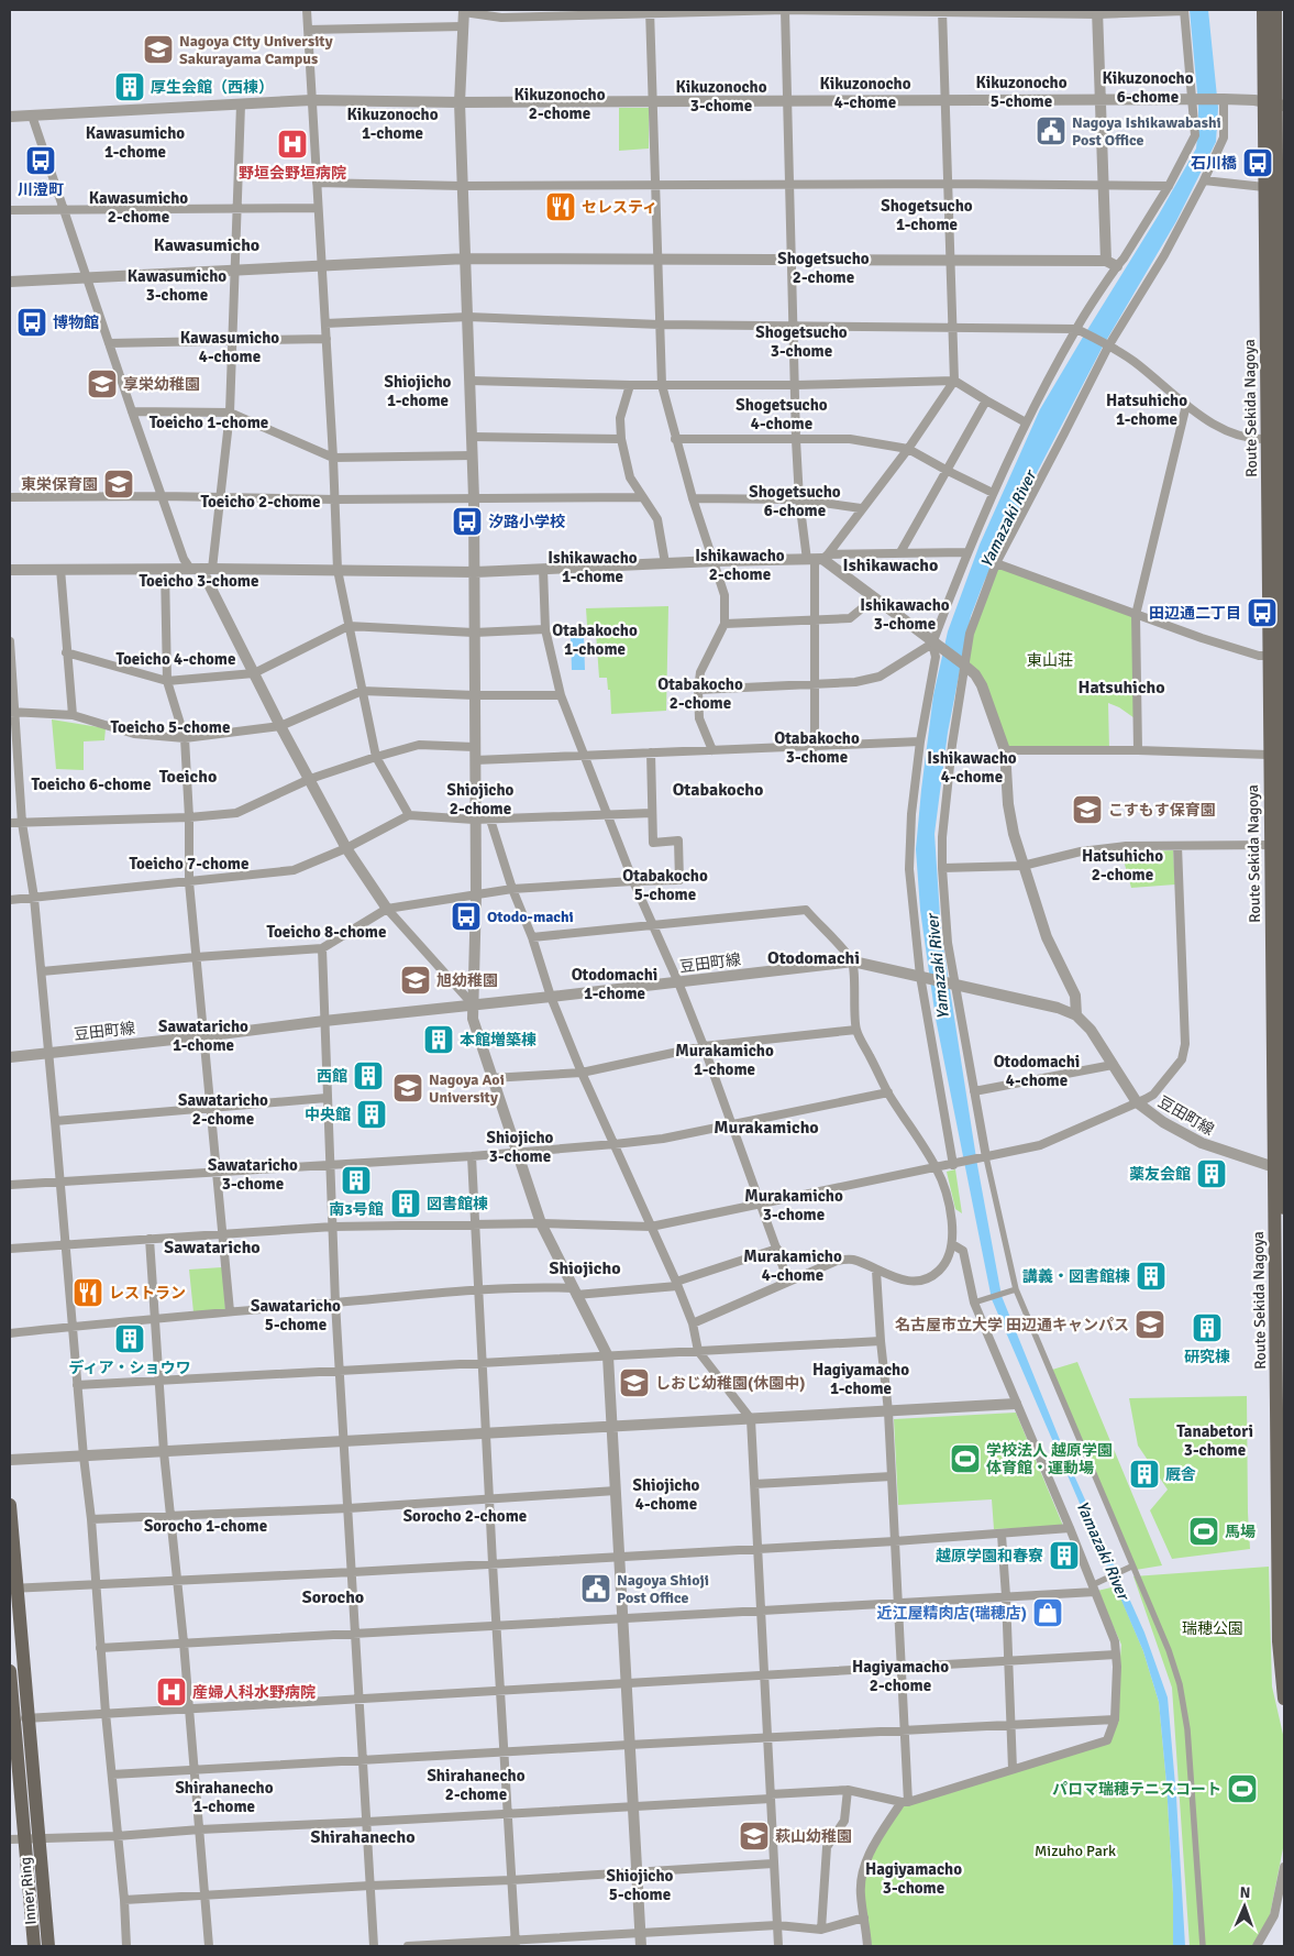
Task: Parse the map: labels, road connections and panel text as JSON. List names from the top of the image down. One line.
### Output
{"streets":{"main road":["Route Sekida Nagoya","Inner Ring"],"street":["豆田町線"]},"crossings":[["Route Sekida Nagoya","豆田町線"]],"districts":["Kikuzonocho 6-chome","Kikuzonocho 5-chome","Kikuzonocho 4-chome","Kikuzonocho 3-chome","Kikuzonocho 2-chome","Kikuzonocho 1-chome","Kawasumicho 1-chome","Kawasumicho 2-chome","Shogetsucho 1-chome","Kawasumicho","Shogetsucho 2-chome","Kawasumicho 3-chome","Shogetsucho 3-chome","Kawasumicho 4-chome","Shiojicho 1-chome","Hatsuhicho 1-chome","Shogetsucho 4-chome","Toeicho 1-chome","Shogetsucho 6-chome","Toeicho 2-chome","Ishikawacho 2-chome","Ishikawacho 1-chome","Ishikawacho","Toeicho 3-chome","Ishikawacho 3-chome","Otabakocho 1-chome","Toeicho 4-chome","Otabakocho 2-chome","Hatsuhicho","Toeicho 5-chome","Otabakocho 3-chome","Ishikawacho 4-chome","Toeicho","Toeicho 6-chome","Otabakocho","Shiojicho 2-chome","Hatsuhicho 2-chome","Toeicho 7-chome","Otabakocho 5-chome","Toeicho 8-chome","Otodomachi","Otodomachi 1-chome","Sawataricho 1-chome","Murakamicho 1-chome","Otodomachi 4-chome","Sawataricho 2-chome","Murakamicho","Shiojicho 3-chome","Sawataricho 3-chome","Murakamicho 3-chome","Sawataricho","Murakamicho 4-chome","Shiojicho","Sawataricho 5-chome","Hagiyamacho 1-chome","Tanabetori 3-chome","Shiojicho 4-chome","Sorocho 2-chome","Sorocho 1-chome","Sorocho","Hagiyamacho 2-chome","Shirahanecho 2-chome","Shirahanecho 1-chome","Shirahanecho","Hagiyamacho 3-chome","Shiojicho 5-chome"],"water":["Yamazaki River"],"parks":["東山荘","瑞穂公園","Mizuho Park"],"places":{"school or university":["Nagoya City University Sakurayama Campus","享栄幼稚園","東栄保育園","こすもす保育園","旭幼稚園","Nagoya Aoi University","名古屋市立大学 田辺通キャンパス","しおじ幼稚園(休園中)","萩山幼稚園"],"building":["厚生会館（西棟）","本館増築棟","西館","中央館","薬友会館","南3号館","図書館棟","講義・図書館棟","研究棟","ディア・ショウワ","厩舎","越原学園和春寮"],"public building":["Nagoya Ishikawabashi Post Office","Nagoya Shioji Post Office"],"hospital":["野垣会野垣病院","産婦人科水野病院"],"bus stop":["川澄町","石川橋","博物館","汐路小学校","田辺通二丁目","Otodo-machi"],"restaurant":["セレスティ","レストラン"],"sports":["学校法人 越原学園 体育館・運動場","馬場","パロマ瑞穂テニスコート"],"shop":["近江屋精肉店(瑞穂店)"]},"north":"top"}
